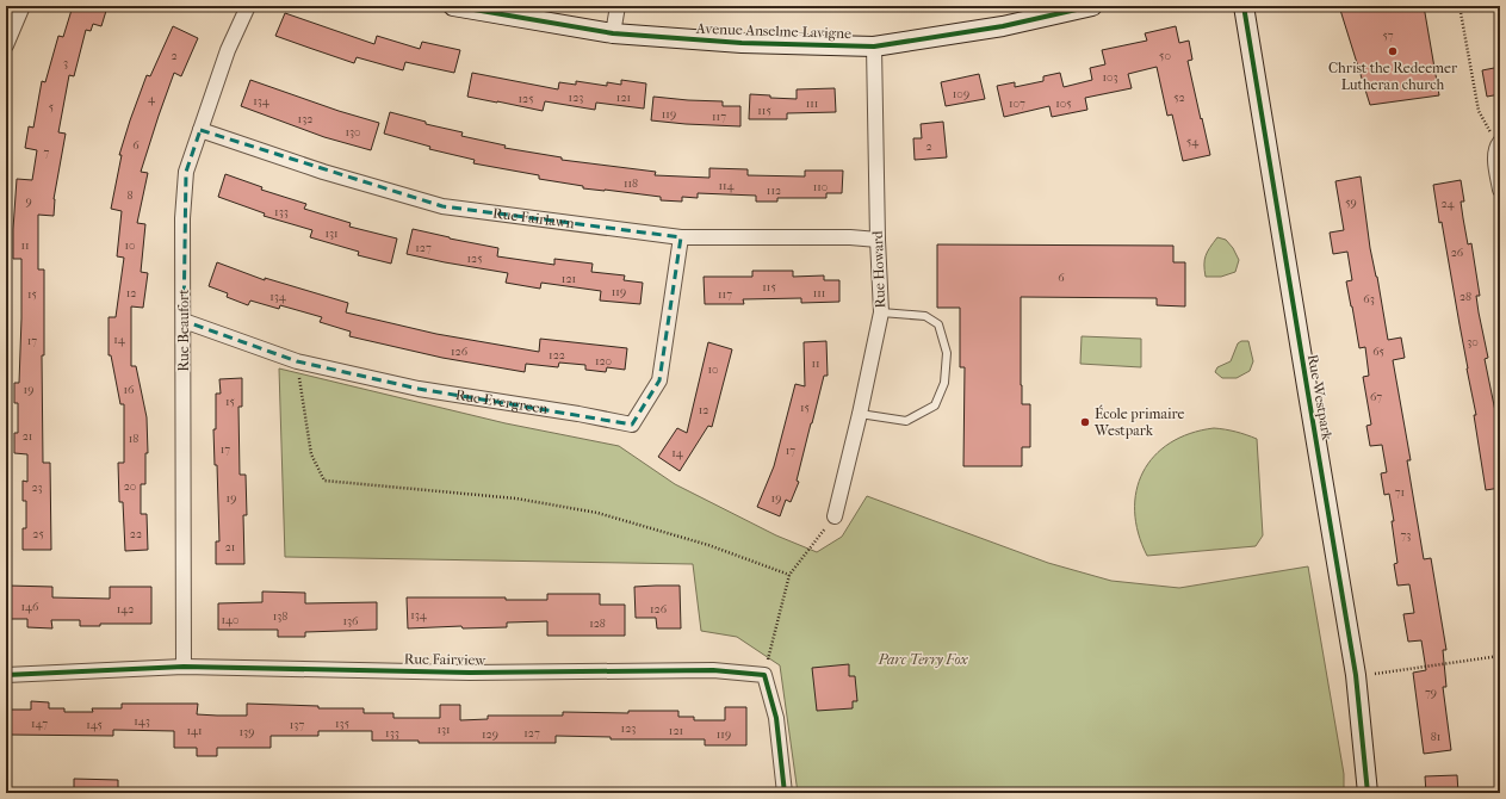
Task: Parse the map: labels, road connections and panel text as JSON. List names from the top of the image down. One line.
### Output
{"streets":{"street":["Avenue Anselme-Lavigne","Rue Fairlawn","Rue Howard","Rue Beaufort","Rue Westpark","Rue Evergreen","Rue Fairview"]},"crossings":[["Avenue Anselme-Lavigne","Rue Howard"],["Rue Fairlawn","Rue Howard"],["Rue Fairlawn","Rue Beaufort"],["Rue Fairlawn","Rue Evergreen"],["Rue Beaufort","Rue Evergreen"],["Rue Beaufort","Rue Fairview"]],"parks":["Parc Terry Fox"],"places":["Christ the Redeemer Lutheran church","École primaire Westpark"],"house_numbers":["57","2","50","3","103","109","123","121","52","4","125","134","111","107","105","5","115","119","117","132","130","54","6","2","7","118","114","110","112","8","9","59","24","133","131","11","10","127","26","125","6","121","115","119","12","111","15","117","134","28","63","14","17","30","126","65","122","120","11","10","19","16","67","15","15","12","21","18","17","17","14","20","23","71","19","19","25","22","73","21","146","142","126","134","138","140","136","128","79","143","147","135","145","137","123","131","141","121","139","133","127","129","119","81"]}
